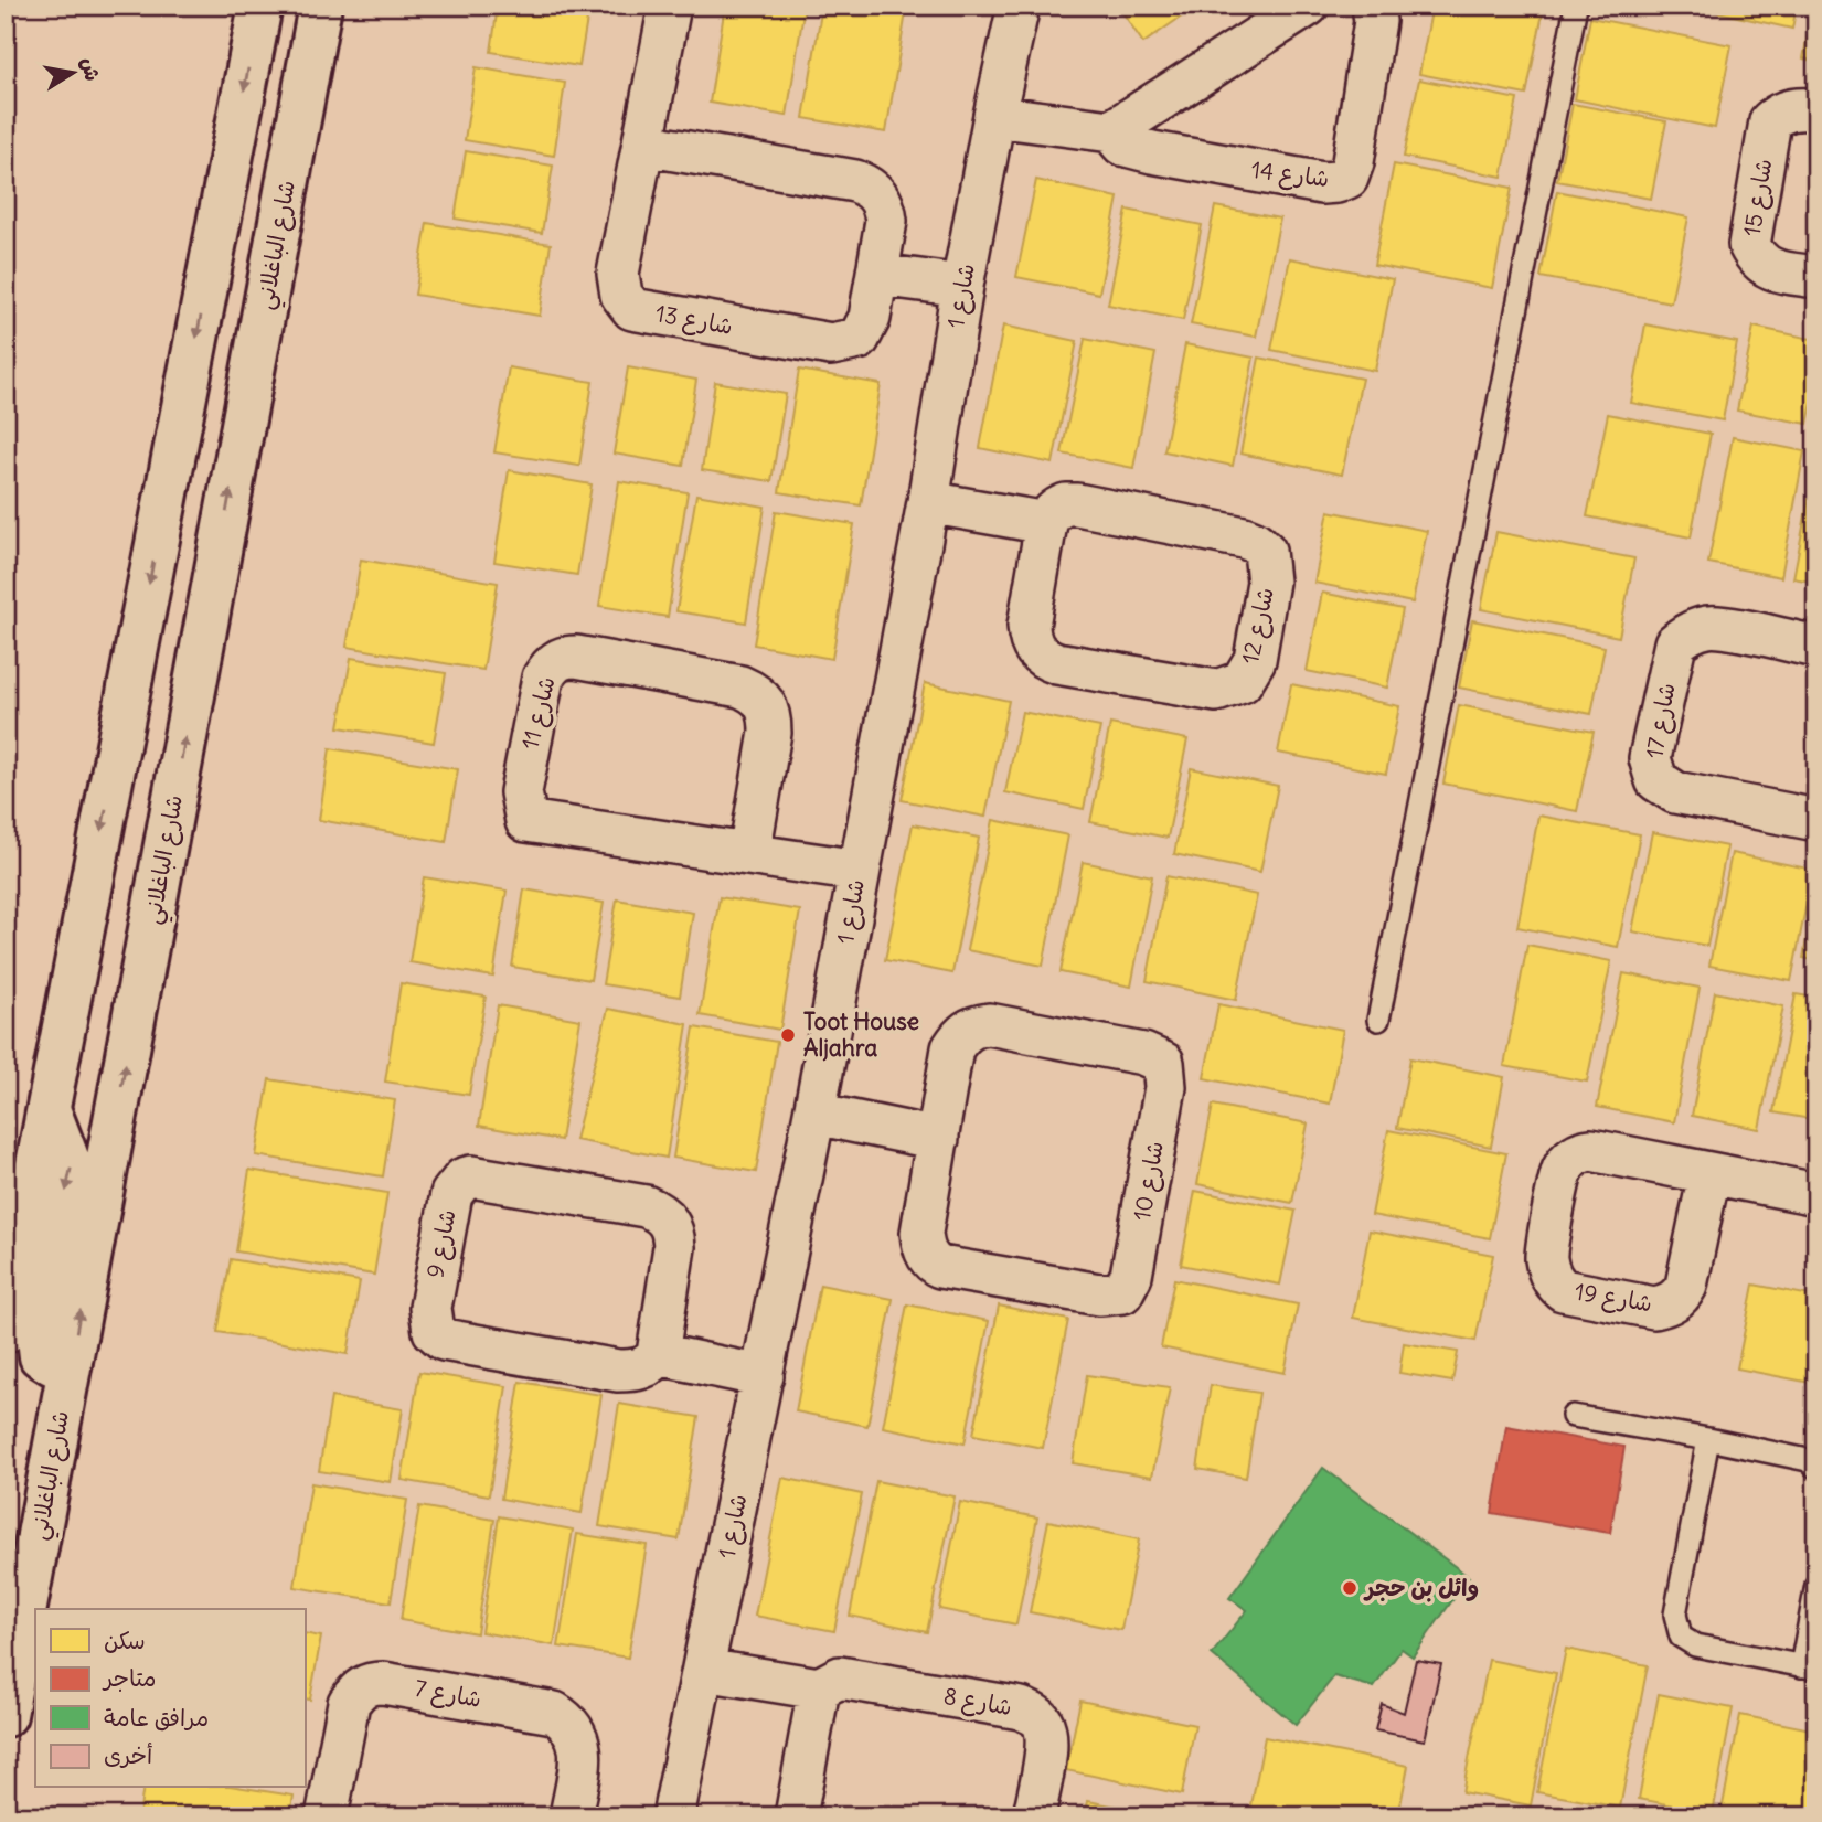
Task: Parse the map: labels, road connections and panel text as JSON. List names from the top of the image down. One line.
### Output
{"streets":{"main road":["شارع الباغلاني"],"street":["شارع 14","شارع 15","شارع 1","شارع 13","شارع 12","شارع 11","شارع 17","شارع 10","شارع 9","شارع 19","شارع 7","شارع 8"]},"crossings":[["شارع 14","شارع 1"],["شارع 1","شارع 11"],["شارع 1","شارع 8"]],"places":["Toot House Aljahra","وائل بن حجر"],"legend":["سكن","متاجر","مرافق عامة","أخرى"],"north":"right"}
